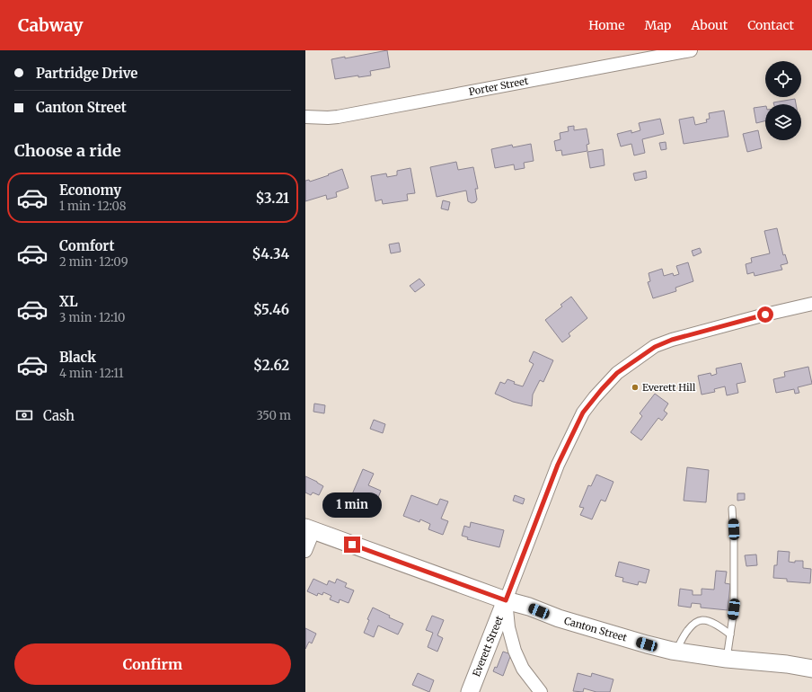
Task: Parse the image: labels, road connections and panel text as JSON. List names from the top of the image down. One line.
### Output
{"streets":{"main road":["Canton Street","Everett Street"],"street":["Porter Street"]},"crossings":[["Canton Street","Everett Street"]],"places":["Everett Hill"],"page":{"header":"Cabway","nav":["Home","Map","About","Contact"],"banner":["Partridge Drive","Canton Street"],"heading":"Choose a ride","list":[{"name":"Economy","note":"1 min · 12:08","value":"$3.21"},{"name":"Comfort","note":"2 min · 12:09","value":"$4.34"},{"name":"XL","note":"3 min · 12:10","value":"$5.46"},{"name":"Black","note":"4 min · 12:11","value":"$2.62"}],"pay":["Cash","350 m"],"bubble":"1 min","buttons":"Confirm"}}
